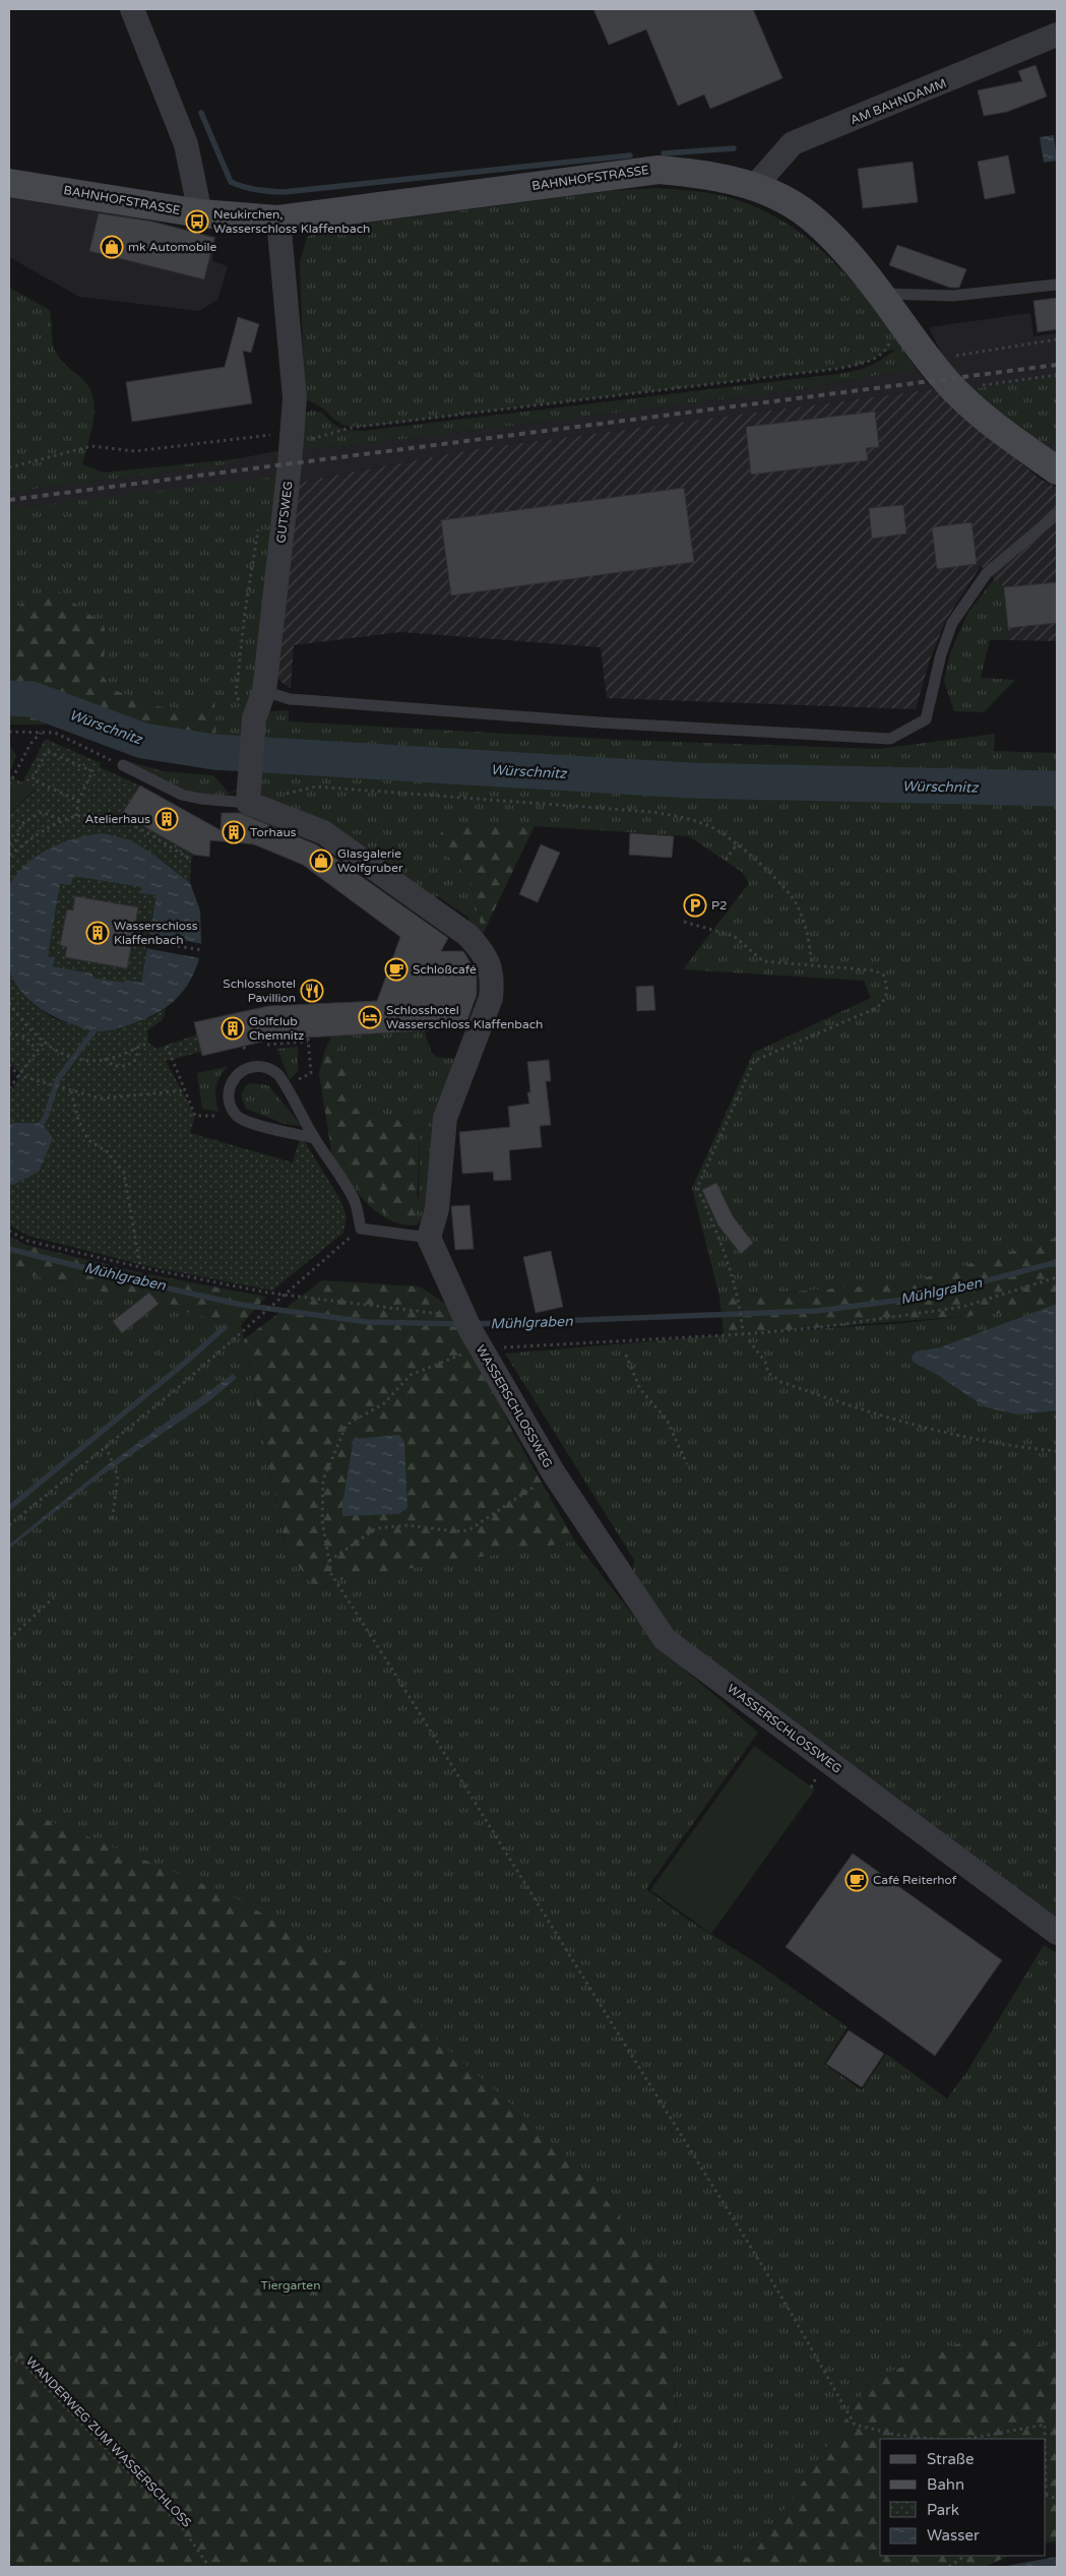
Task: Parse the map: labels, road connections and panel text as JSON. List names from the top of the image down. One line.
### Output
{"streets":{"main road":["BAHNHOFSTRASSE"],"street":["AM BAHNDAMM","GUTSWEG","WASSERSCHLOSSWEG"],"path":["WANDERWEG ZUM WASSERSCHLOSS"]},"crossings":[["AM BAHNDAMM","BAHNHOFSTRASSE"],["BAHNHOFSTRASSE","GUTSWEG"]],"water":["Würschnitz","Mühlgraben"],"parks":["Tiergarten"],"places":{"bus stop":["Neukirchen, Wasserschloss Klaffenbach"],"shop":["mk Automobile","Glasgalerie Wolfgruber"],"building":["Atelierhaus","Torhaus","Wasserschloss Klaffenbach","Golfclub Chemnitz"],"parking":["P2"],"cafe":["Schloßcafé","Café Reiterhof"],"restaurant":["Schlosshotel Pavillion"],"hotel":["Schlosshotel Wasserschloss Klaffenbach"]},"legend":["Straße","Bahn","Park","Wasser"]}
